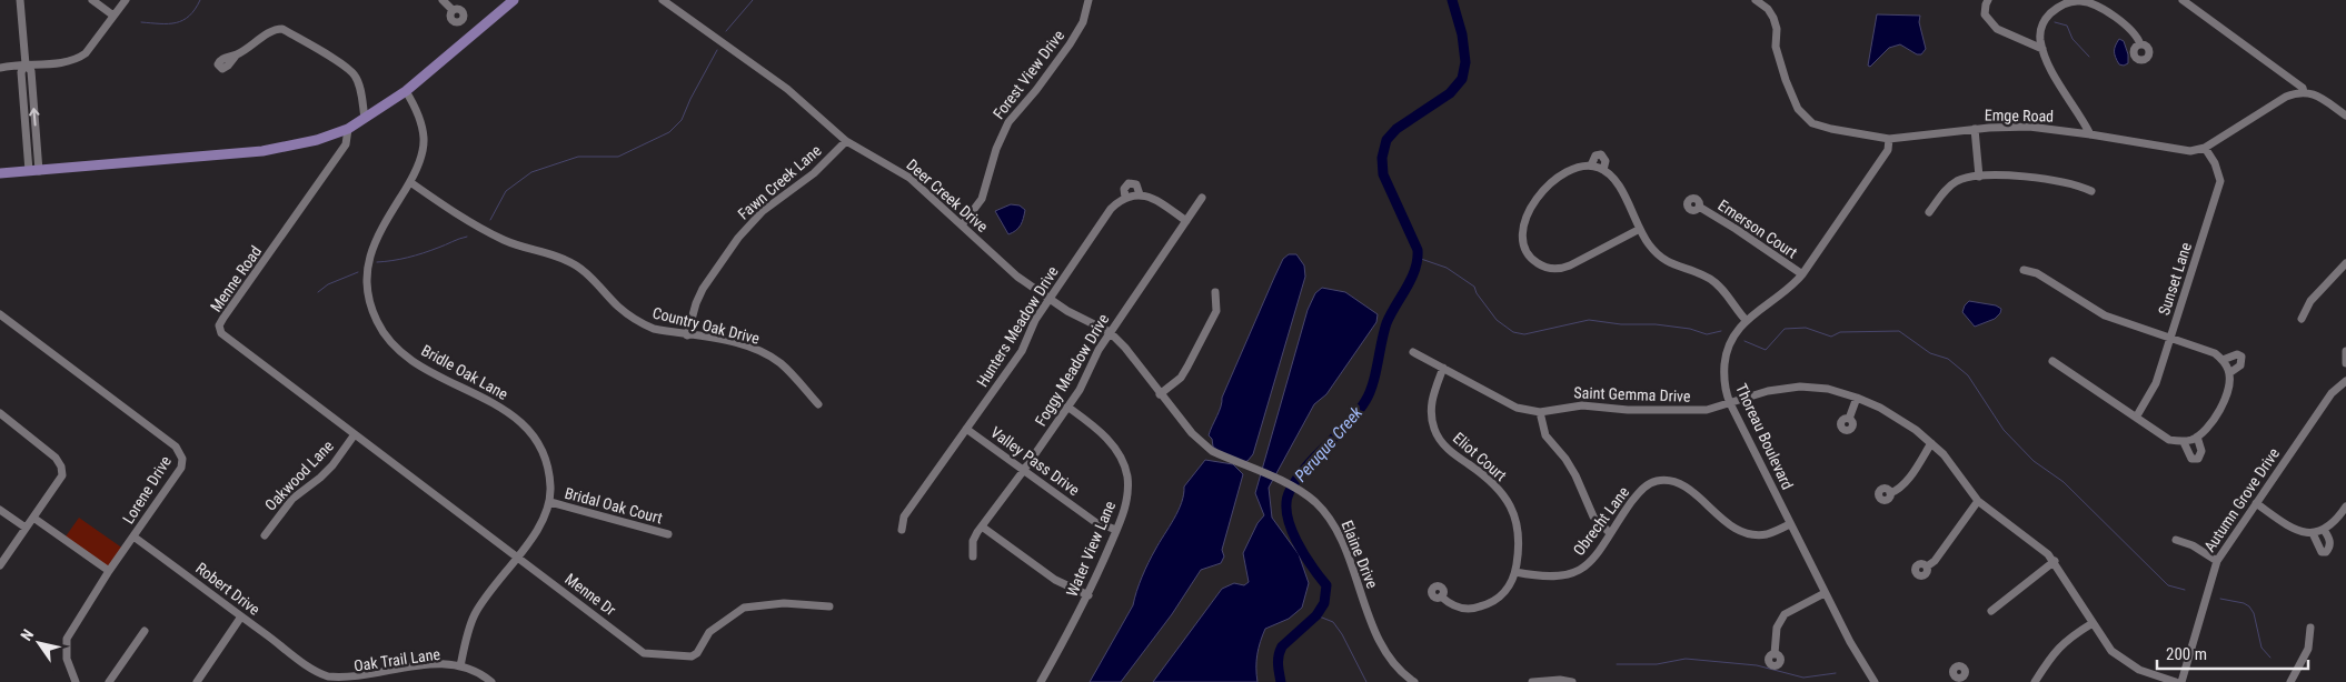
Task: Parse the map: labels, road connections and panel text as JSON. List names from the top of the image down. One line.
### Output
{"streets":{"street":["Forest View Drive","Emge Road","Fawn Creek Lane","Deer Creek Drive","Emerson Court","Menne Road","Sunset Lane","Country Oak Drive","Hunters Meadow Drive","Foggy Meadow Drive","Bridle Oak Lane","Saint Gemma Drive","Thoreau Boulevard","Eliot Court","Valley Pass Drive","Oakwood Lane","Lorene Drive","Autumn Grove Drive","Bridal Oak Court","Obrecht Lane","Water View Lane","Elaine Drive","Robert Drive","Menne Dr","Oak Trail Lane"]},"crossings":[["Forest View Drive","Deer Creek Drive"],["Emge Road","Sunset Lane"],["Emge Road","Thoreau Boulevard"],["Fawn Creek Lane","Deer Creek Drive"],["Fawn Creek Lane","Country Oak Drive"],["Deer Creek Drive","Hunters Meadow Drive"],["Deer Creek Drive","Foggy Meadow Drive"],["Deer Creek Drive","Elaine Drive"],["Emerson Court","Thoreau Boulevard"],["Menne Road","Oakwood Lane"],["Menne Road","Menne Dr"],["Country Oak Drive","Bridle Oak Lane"],["Hunters Meadow Drive","Foggy Meadow Drive"],["Hunters Meadow Drive","Valley Pass Drive"],["Foggy Meadow Drive","Valley Pass Drive"],["Foggy Meadow Drive","Water View Lane"],["Bridle Oak Lane","Bridal Oak Court"],["Bridle Oak Lane","Menne Dr"],["Bridle Oak Lane","Oak Trail Lane"],["Saint Gemma Drive","Thoreau Boulevard"],["Saint Gemma Drive","Eliot Court"],["Thoreau Boulevard","Obrecht Lane"],["Eliot Court","Obrecht Lane"],["Valley Pass Drive","Water View Lane"],["Oakwood Lane","Menne Dr"],["Lorene Drive","Robert Drive"],["Robert Drive","Oak Trail Lane"]],"water":["Peruque Creek"],"scale_bar":"200 m","north":"top left"}
